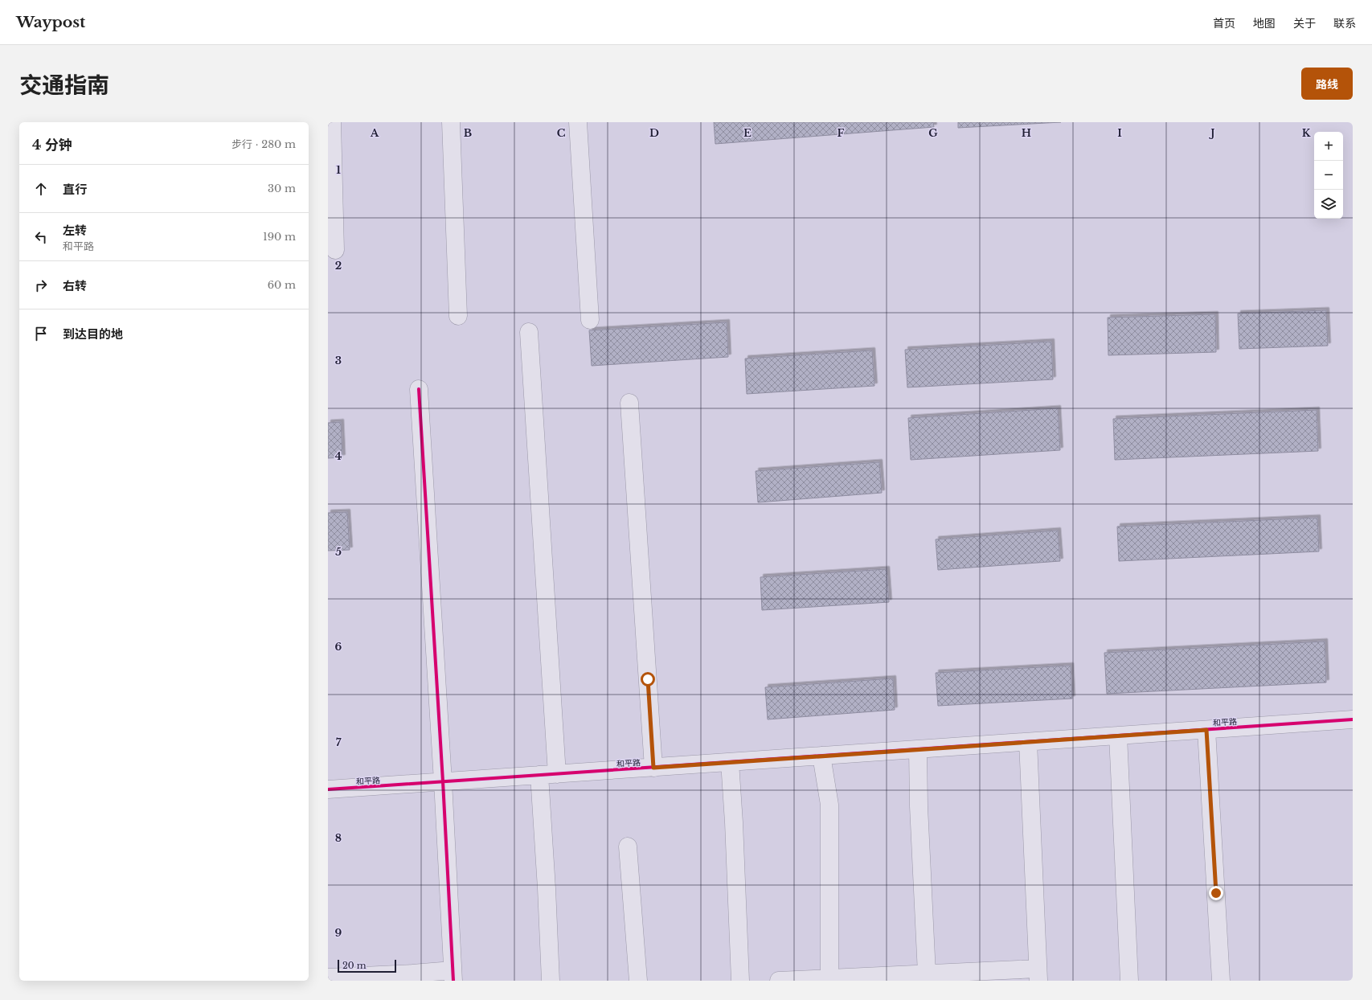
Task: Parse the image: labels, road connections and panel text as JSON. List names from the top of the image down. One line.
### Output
{"streets":{"street":["和平路"]},"scale_bar":"20 m","page":{"header":"Waypost","nav":["首页","地图","关于","联系"],"title":"交通指南","buttons":"路线","heading":["4 分钟","步行 · 280 m"],"map_buttons":["+","−"],"list":[["直行","30 m"],["左转","和平路","190 m"],["右转","60 m"],"到达目的地"],"scale":"20 m"},"grid":{"columns":["A","B","C","D","E","F","G","H","I","J","K"],"rows":["1","2","3","4","5","6","7","8","9"]}}
